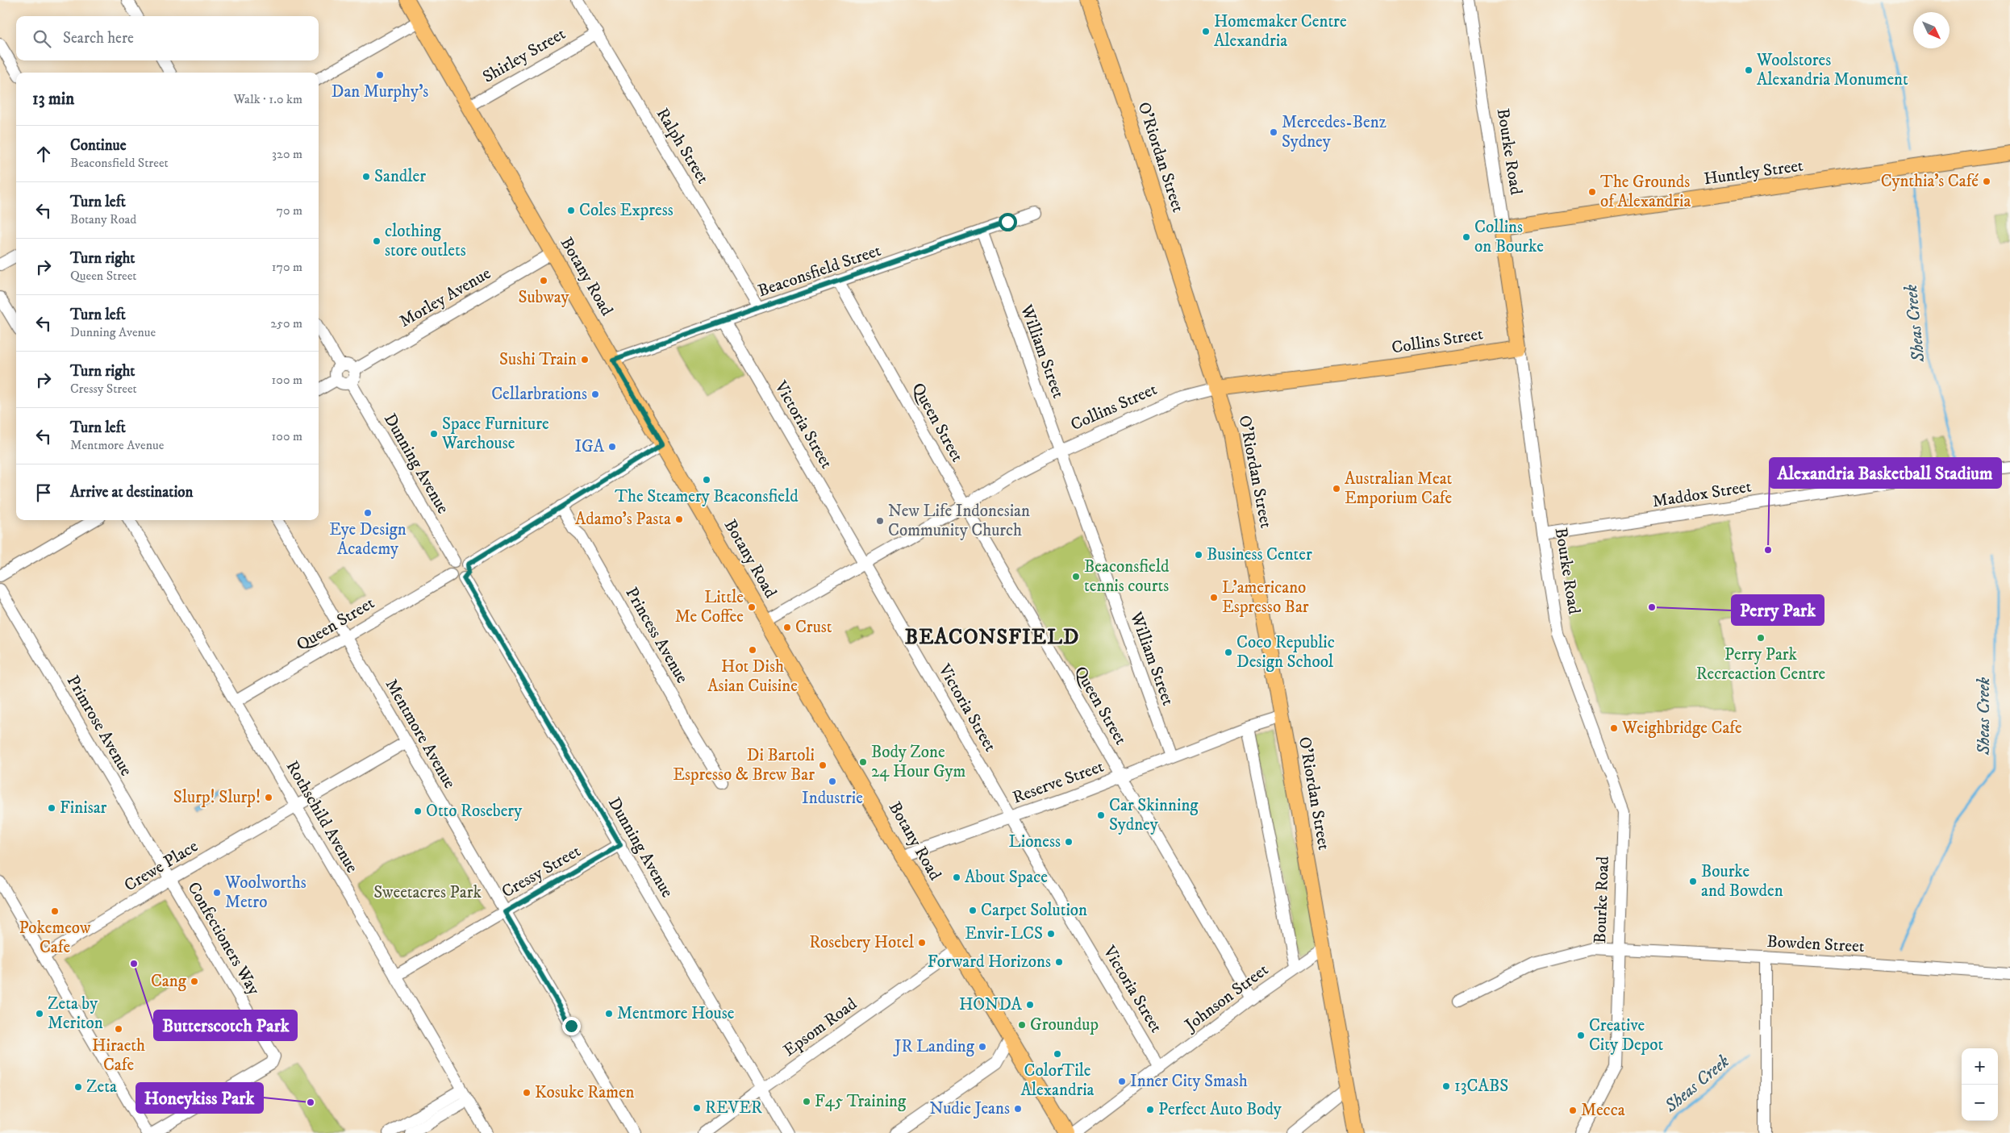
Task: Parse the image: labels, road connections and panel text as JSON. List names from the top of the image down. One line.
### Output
{"streets":{"main road":["Bourke Road","O'Riordan Street","Huntley Street","Botany Road","Collins Street"],"street":["Shirley Street","Ralph Street","Beaconsfield Street","Morley Avenue","William Street","Queen Street","Victoria Street","Dunning Avenue","Maddox Street","Princess Avenue","Primrose Avenue","Mentmore Avenue","Reserve Street","Rothschild Avenue","Crewe Place","Cressy Street","Confectioners Way","Bowden Street","Johnson Street","Epsom Road"]},"crossings":[["Shirley Street","Ralph Street"],["Shirley Street","Botany Road"],["Ralph Street","Beaconsfield Street"],["Bourke Road","Huntley Street"],["Bourke Road","Collins Street"],["Bourke Road","Maddox Street"],["Bourke Road","Bowden Street"],["O'Riordan Street","Collins Street"],["O'Riordan Street","Reserve Street"],["O'Riordan Street","Johnson Street"],["Beaconsfield Street","Botany Road"],["Beaconsfield Street","William Street"],["Beaconsfield Street","Queen Street"],["Beaconsfield Street","Victoria Street"],["Botany Road","Morley Avenue"],["Botany Road","Collins Street"],["Botany Road","Reserve Street"],["Botany Road","Epsom Road"],["Morley Avenue","Dunning Avenue"],["Collins Street","William Street"],["Collins Street","Queen Street"],["Collins Street","Victoria Street"],["William Street","Reserve Street"],["Queen Street","Dunning Avenue"],["Queen Street","Mentmore Avenue"],["Queen Street","Reserve Street"],["Queen Street","Rothschild Avenue"],["Queen Street","Johnson Street"],["Victoria Street","Reserve Street"],["Victoria Street","Johnson Street"],["Dunning Avenue","Cressy Street"],["Dunning Avenue","Epsom Road"],["Primrose Avenue","Crewe Place"],["Primrose Avenue","Confectioners Way"],["Mentmore Avenue","Crewe Place"],["Mentmore Avenue","Cressy Street"],["Rothschild Avenue","Crewe Place"],["Rothschild Avenue","Cressy Street"],["Crewe Place","Confectioners Way"]],"districts":["BEACONSFIELD"],"water":["Sheas Creek"],"parks":["Sweetacres Park"],"places":["Homemaker Centre Alexandria","Woolstores Alexandria Monument","Dan Murphy's","Mercedes-Benz Sydney","Sandler","Cynthia's Café","The Grounds of Alexandria","Coles Express","Collins on Bourke","clothing store outlets","Subway","Sushi Train","Cellarbrations","Space Furniture Warehouse","IGA","The Steamery Beaconsfield","Australian Meat Emporium Cafe","Eye Design Academy","Adamo's Pasta","New Life Indonesian Community Church","Alexandria Basketball Stadium","Business Center","Beaconsfield tennis courts","L'americano Espresso Bar","Little Me Coffee","Perry Park","Crust","Perry Park Recreaction Centre","Hot Dish Asian Cuisine","Coco Republic Design School","Weighbridge Cafe","Body Zone 24 Hour Gym","Di Bartoli Espresso & Brew Bar","Industrie","Slurp! Slurp!","Finisar","Otto Rosebery","Car Skinning Sydney","Lioness","About Space","Bourke and Bowden","Woolworths Metro","Carpet Solution","Pokemeow Cafe","Envir-LCS","Rosebery Hotel","Forward Horizons","Butterscotch Park","Cang","HONDA","Zeta by Meriton","Mentmore House","Groundup","Hiraeth Cafe","Creative City Depot","JR Landing","ColorTile Alexandria","Inner City Smash","13CABS","Zeta","Kosuke Ramen","F45 Training","Honeykiss Park","REVER","Nudie Jeans","Perfect Auto Body","Mecca"],"north":"bottom right","page":{"search":"Search here","heading":["13 min","Walk · 1.0 km"],"list":[["Continue","Beaconsfield Street","320 m"],["Turn left","Botany Road","70 m"],["Turn right","Queen Street","170 m"],["Turn left","Dunning Avenue","250 m"],["Turn right","Cressy Street","100 m"],["Turn left","Mentmore Avenue","100 m"],"Arrive at destination"],"map_buttons":["+","−"]}}
